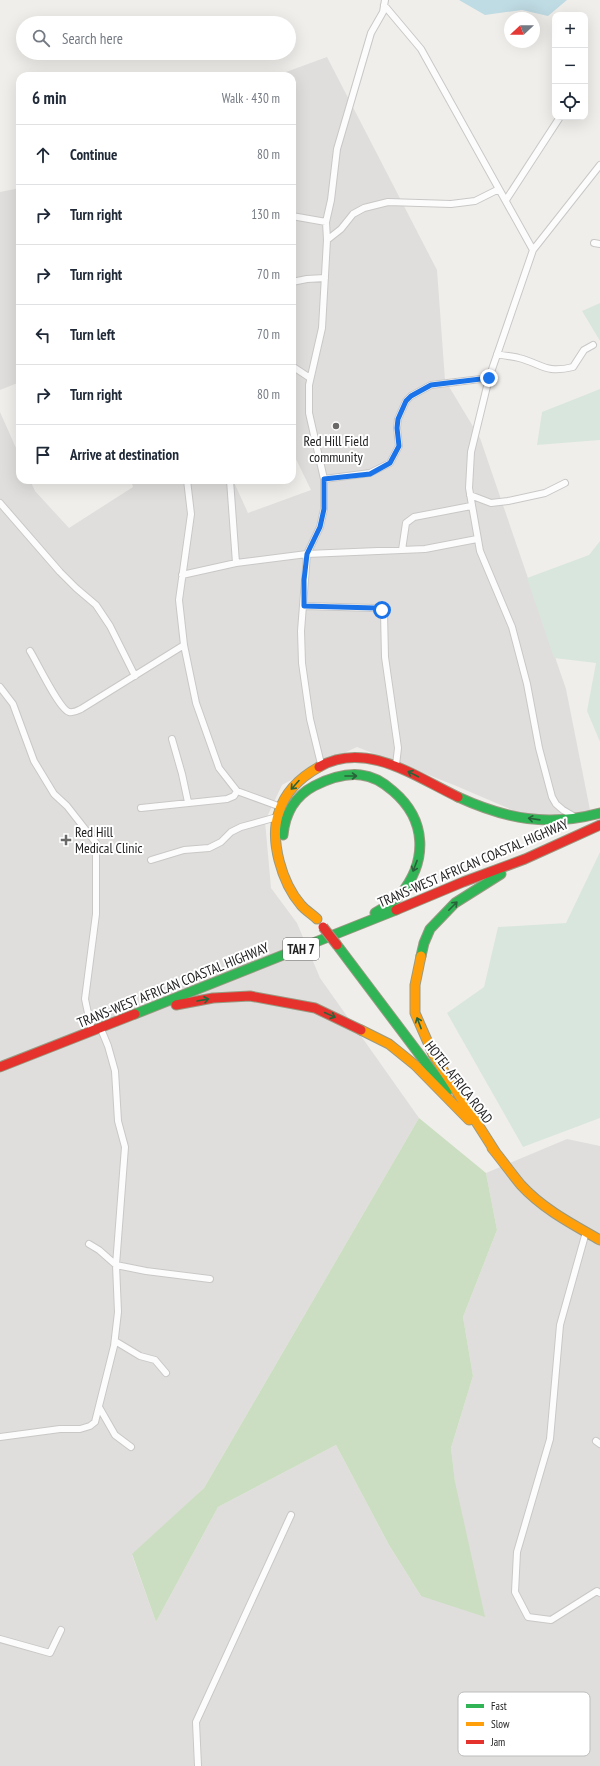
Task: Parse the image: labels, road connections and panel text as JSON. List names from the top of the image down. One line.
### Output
{"streets":{"main road":["TRANS-WEST AFRICAN COASTAL HIGHWAY","TAH 7","HOTEL AFRICA ROAD"]},"places":{"other":["Red Hill Field community"],"health":["Red Hill Medical Clinic"]},"legend":["Fast","Slow","Jam"],"north":"left","page":{"map_buttons":["+","−"],"search":"Search here","heading":["6 min","Walk · 430 m"],"list":[["Continue","80 m"],["Turn right","130 m"],["Turn right","70 m"],["Turn left","70 m"],["Turn right","80 m"],"Arrive at destination"]}}
